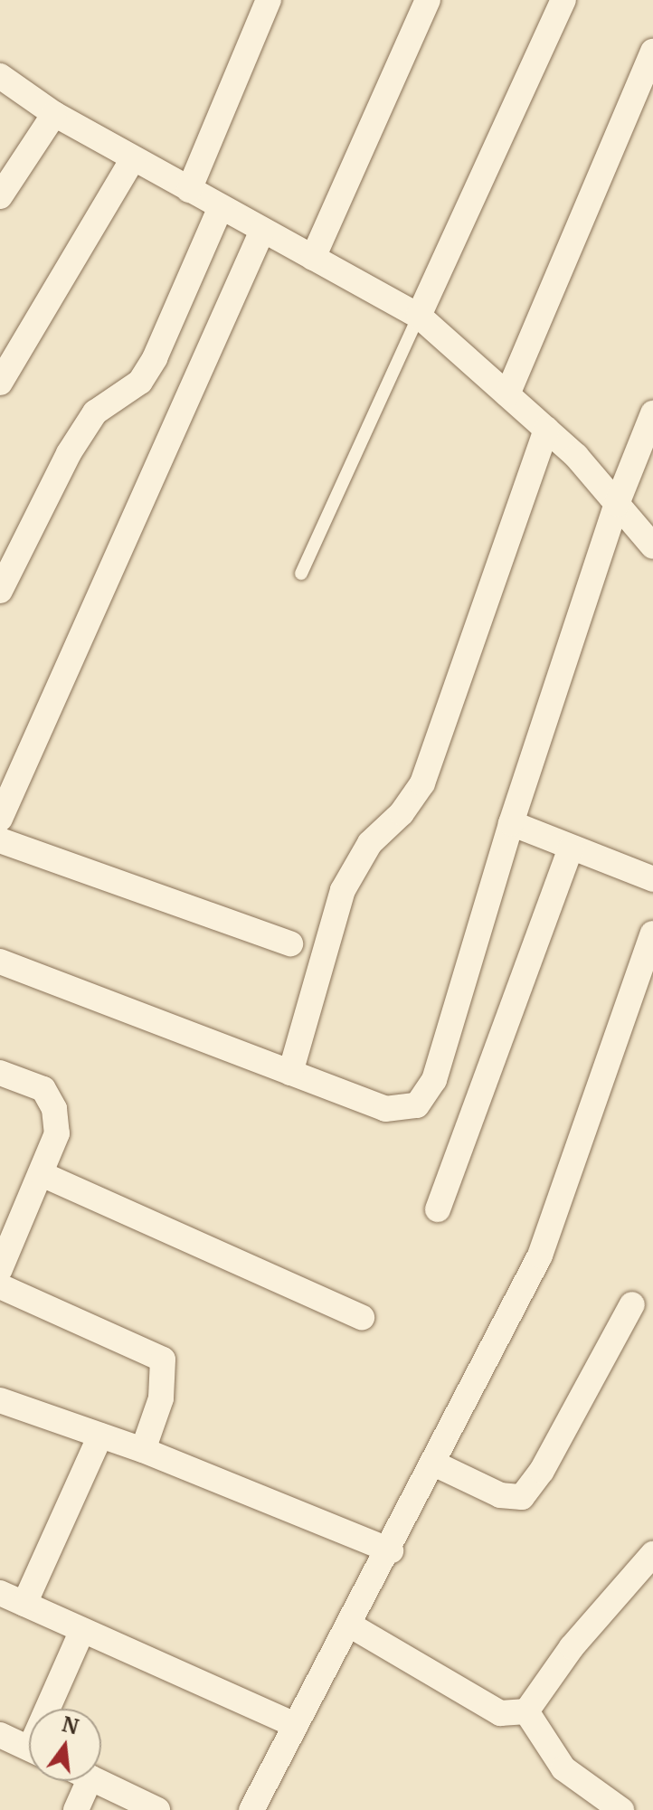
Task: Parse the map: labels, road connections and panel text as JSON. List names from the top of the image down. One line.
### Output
{"north":"top"}
